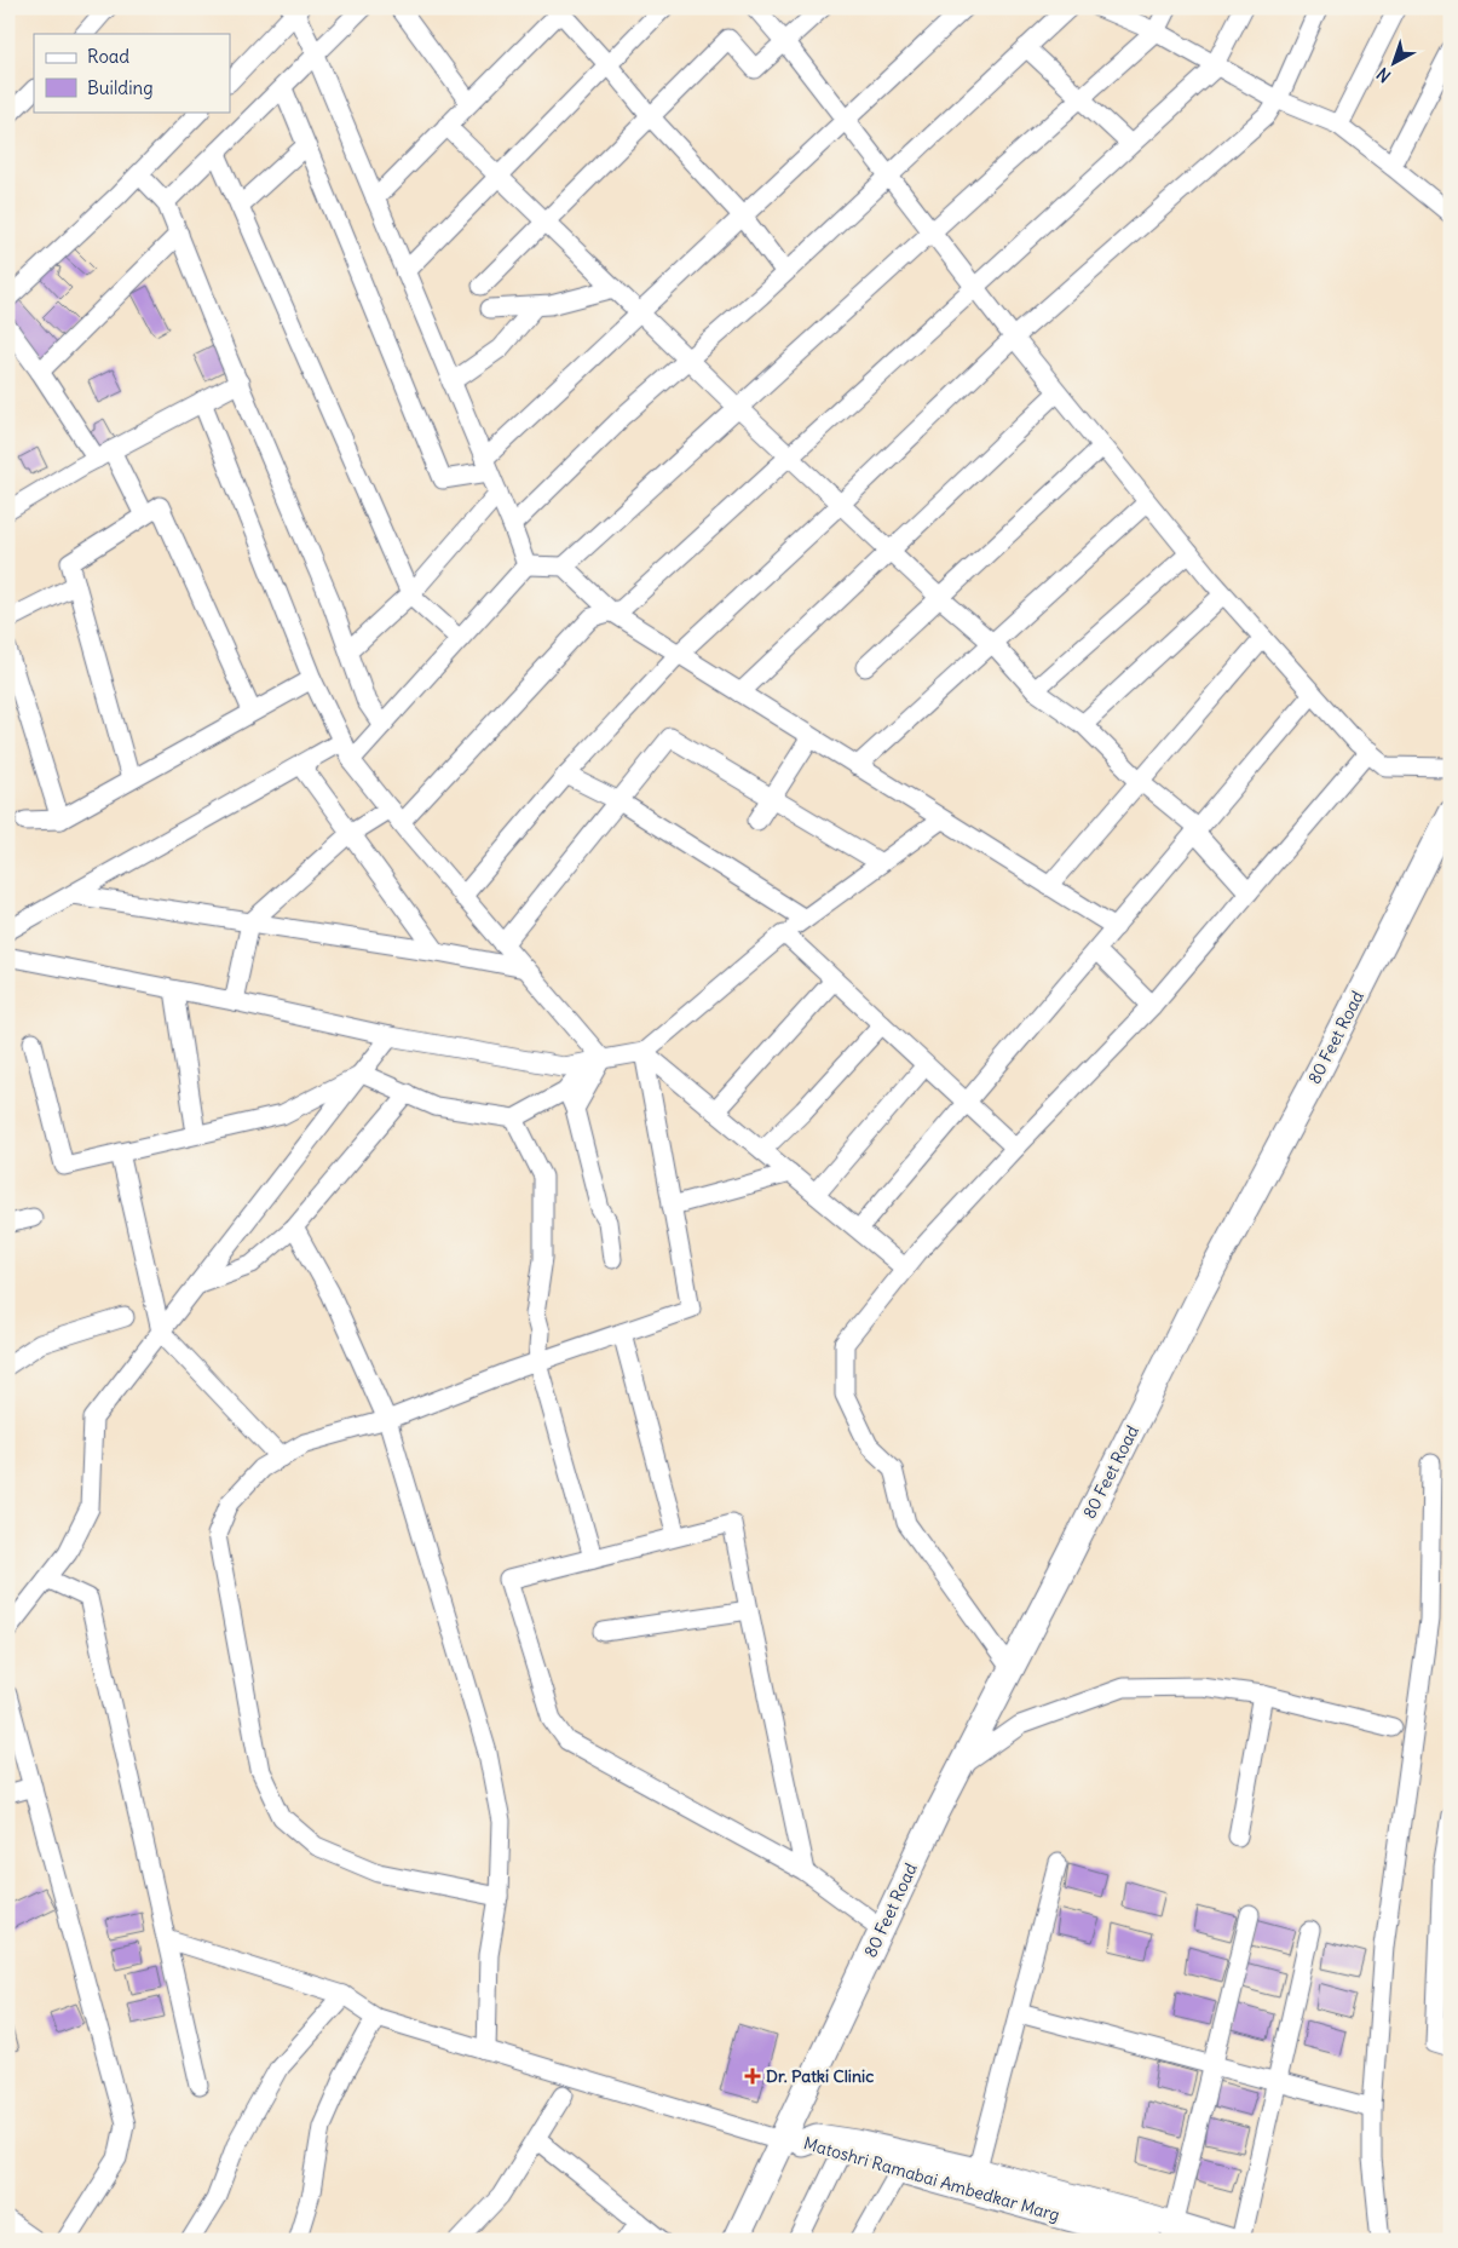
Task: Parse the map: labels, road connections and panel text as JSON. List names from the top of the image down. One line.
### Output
{"streets":{"main road":["80 Feet Road","Matoshri Ramabai Ambedkar Marg"]},"crossings":[["80 Feet Road","Matoshri Ramabai Ambedkar Marg"]],"places":{"health":["Dr. Patki Clinic"]},"legend":["Road","Building"],"north":"bottom left"}
